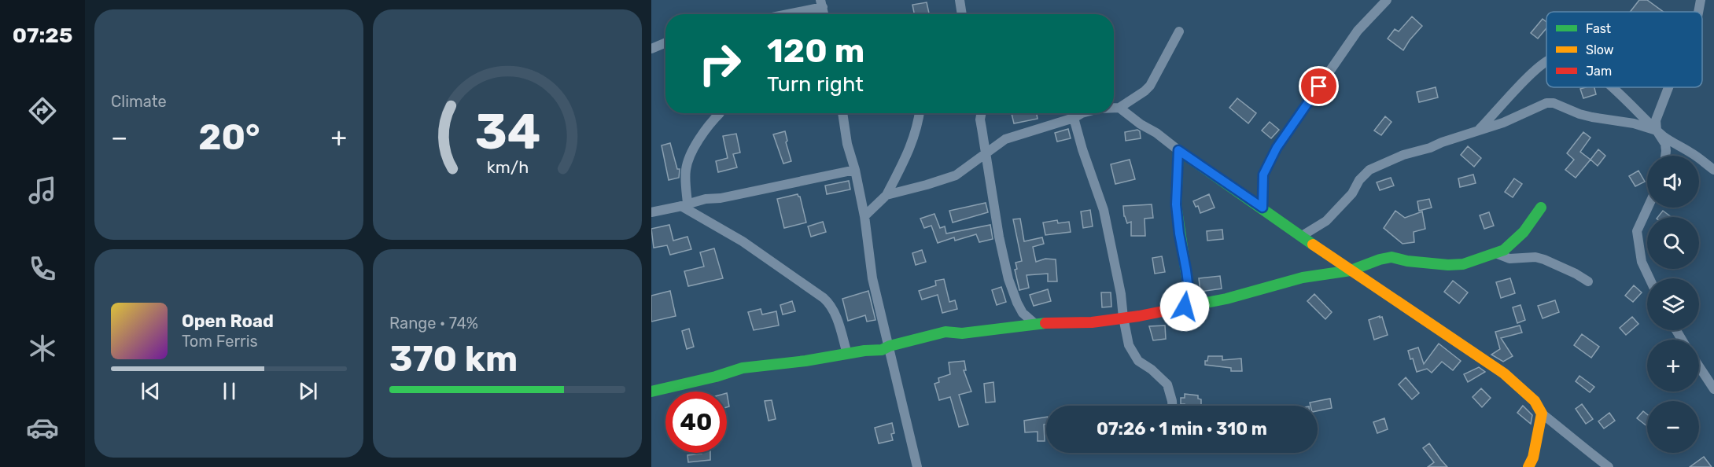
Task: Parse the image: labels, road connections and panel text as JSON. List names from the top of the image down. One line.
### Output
{"legend":["Fast","Slow","Jam"],"page":{"tabs":"07:25","tile":["Climate",["Range · 74%","370 km"]],"turn":["120 m","Turn right"],"heat":["−","20°","+"],"map_buttons":["+","−"],"song":["Open Road","Tom Ferris"],"limit":"40","trip":"07:26 · 1 min · 310 m","gauge":["34","km/h"]}}
